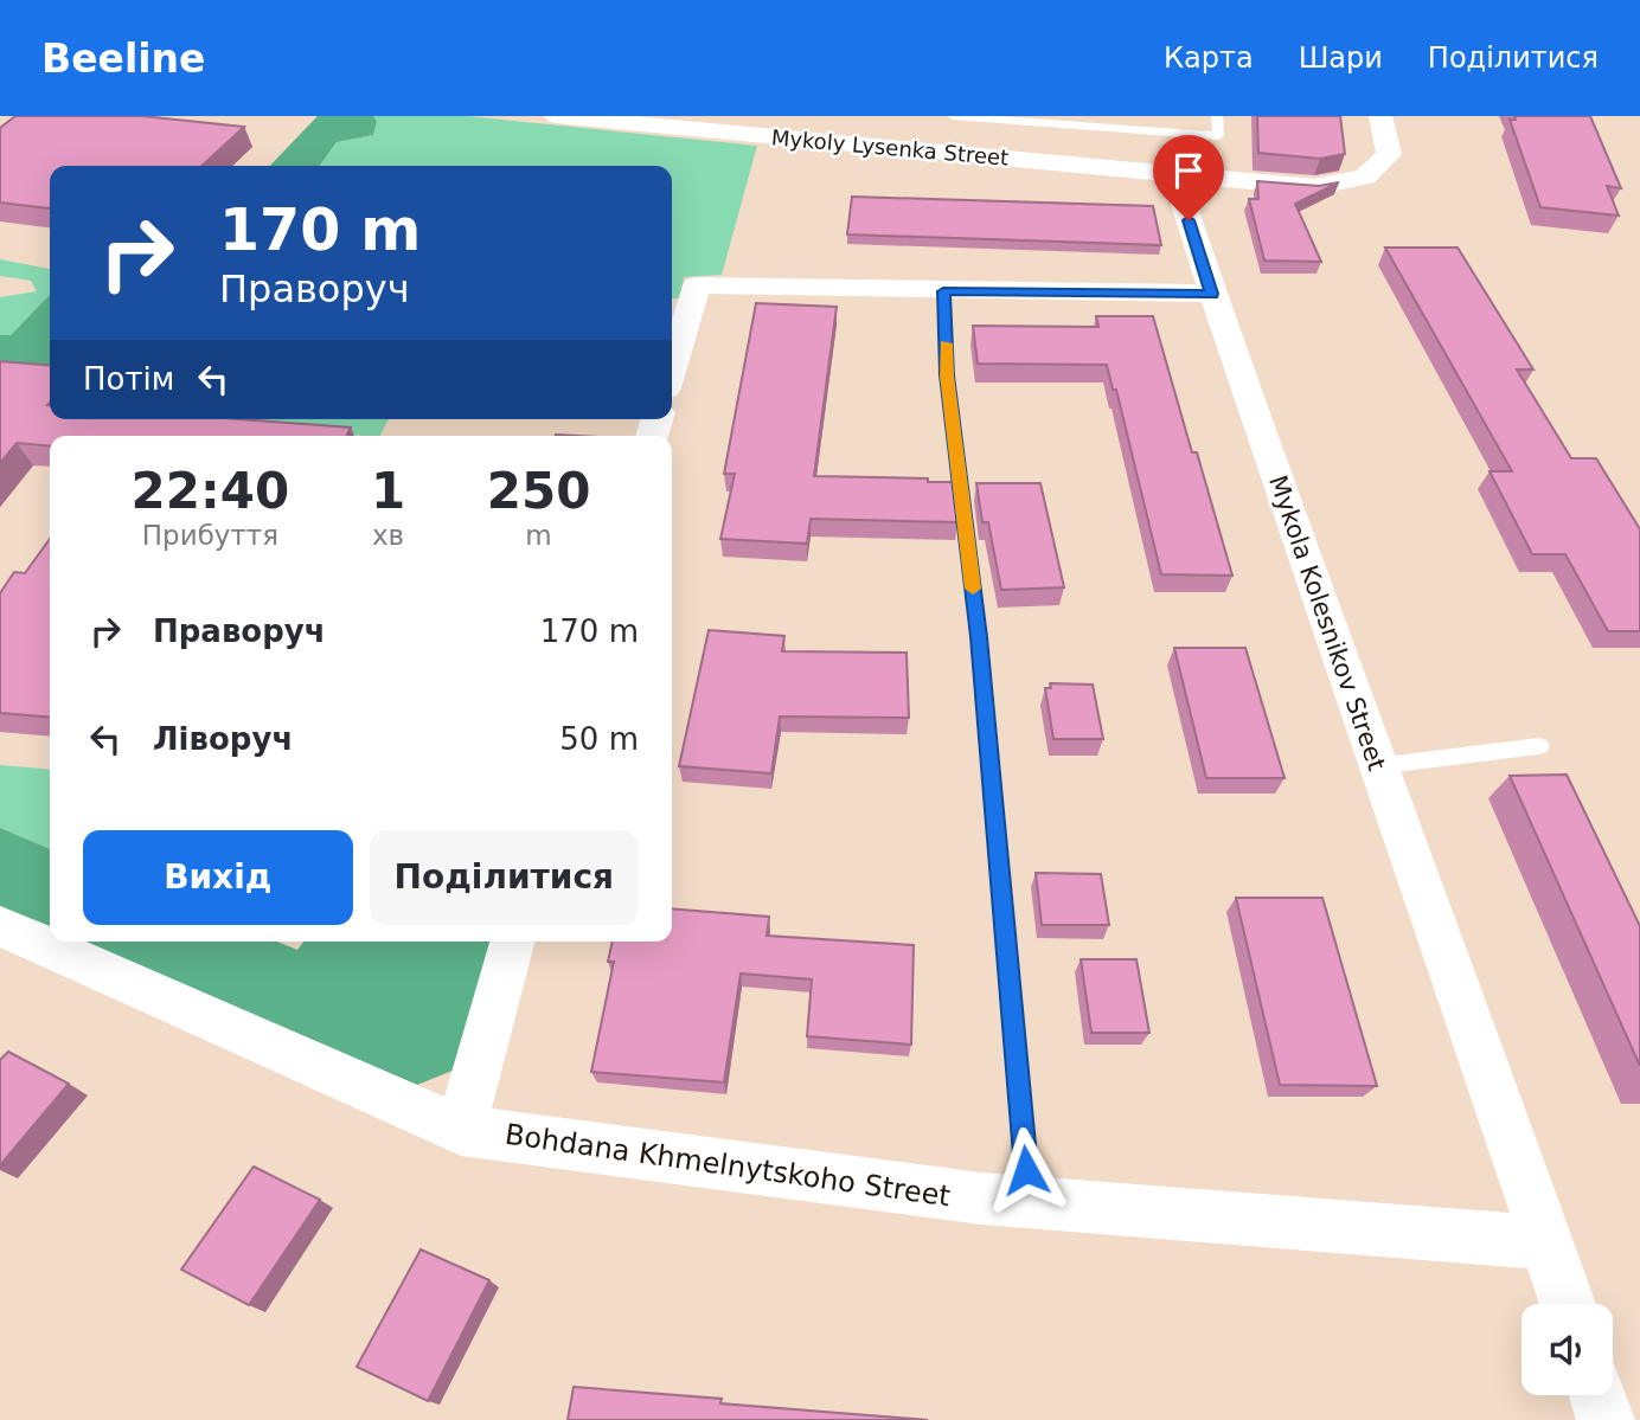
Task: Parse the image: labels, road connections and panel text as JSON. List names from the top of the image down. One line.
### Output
{"streets":{"street":["Mykoly Lysenka Street","Mykola Kolesnikov Street","Bohdana Khmelnytskoho Street"]},"crossings":[["Mykoly Lysenka Street","Mykola Kolesnikov Street"],["Mykola Kolesnikov Street","Bohdana Khmelnytskoho Street"]],"page":{"header":"Beeline","nav":["Карта","Шари","Поділитися"],"turn":["170 m","Праворуч"],"then":"Потім","eta":["22:40","Прибуття","1","хв","250","m"],"list":[{"name":"Праворуч","value":"170 m"},{"name":"Ліворуч","value":"50 m"}],"buttons":["Вихід","Поділитися"]}}
